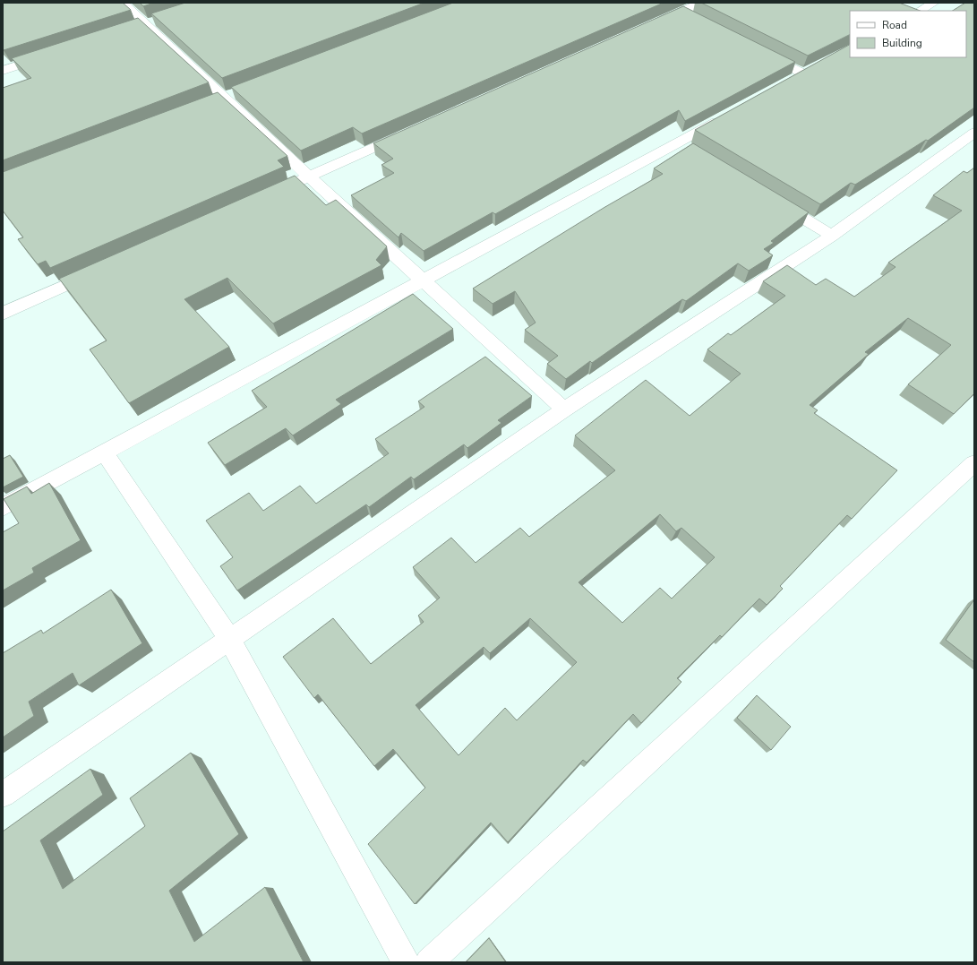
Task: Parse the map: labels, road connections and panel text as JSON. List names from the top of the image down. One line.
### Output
{"legend":["Road","Building"]}
